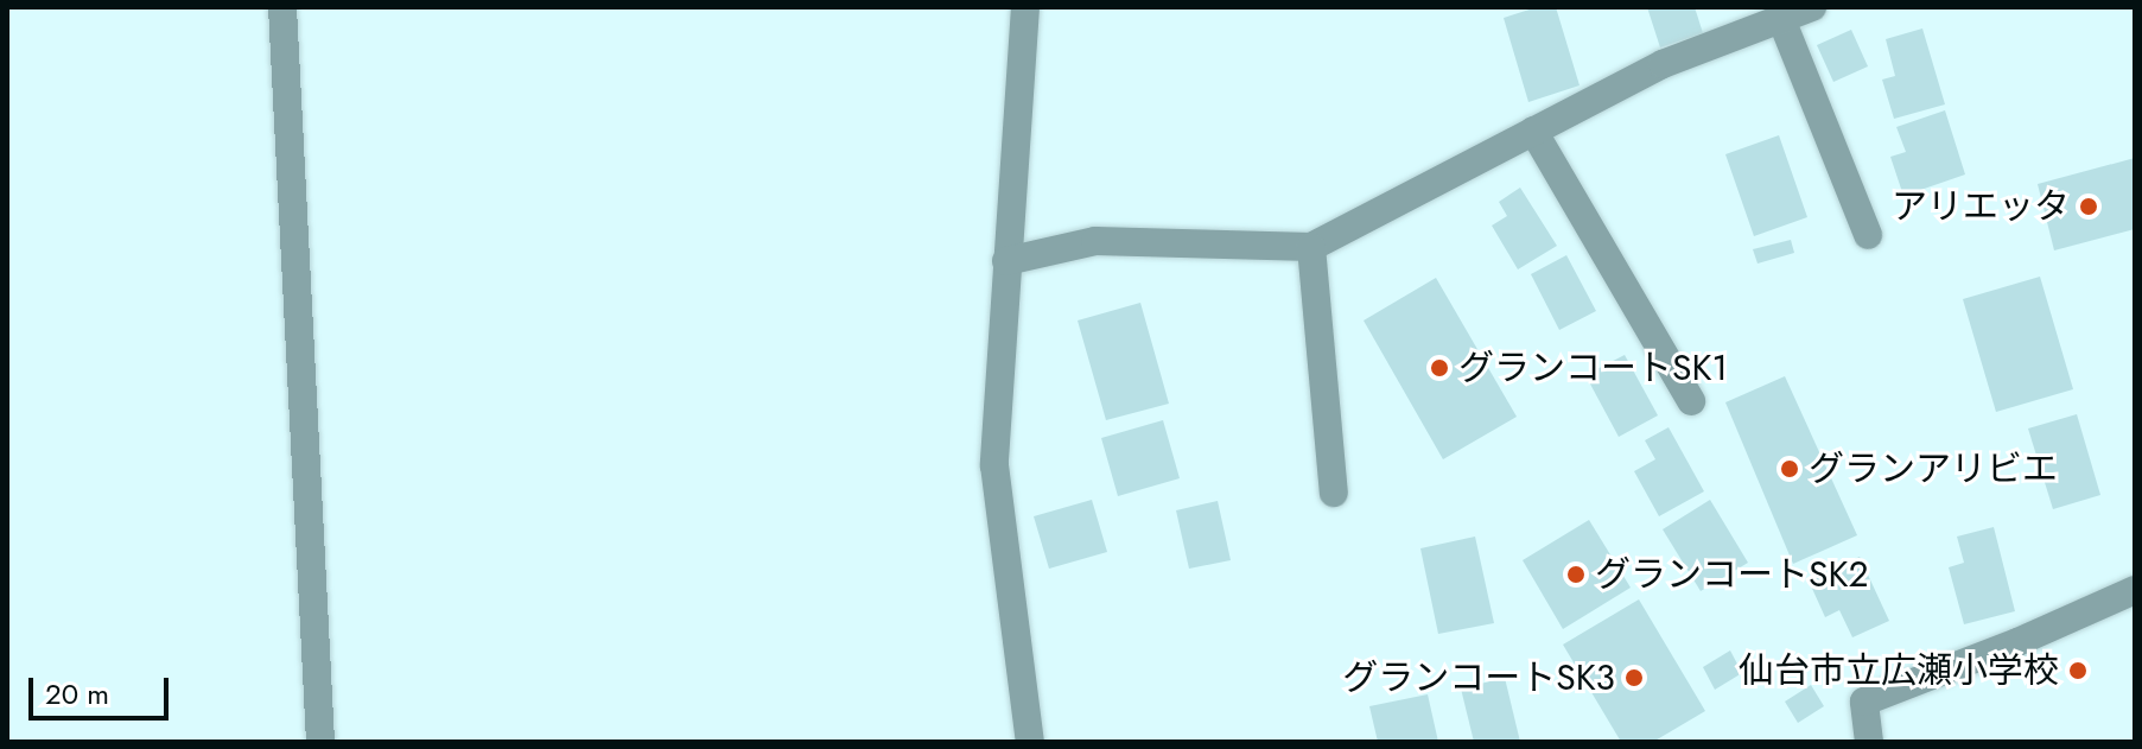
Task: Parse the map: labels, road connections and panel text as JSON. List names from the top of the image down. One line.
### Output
{"places":["アリエッタ","グランコートSK1","グランアリビエ","グランコートSK2","仙台市立広瀬小学校","グランコートSK3"],"scale_bar":"20 m"}
